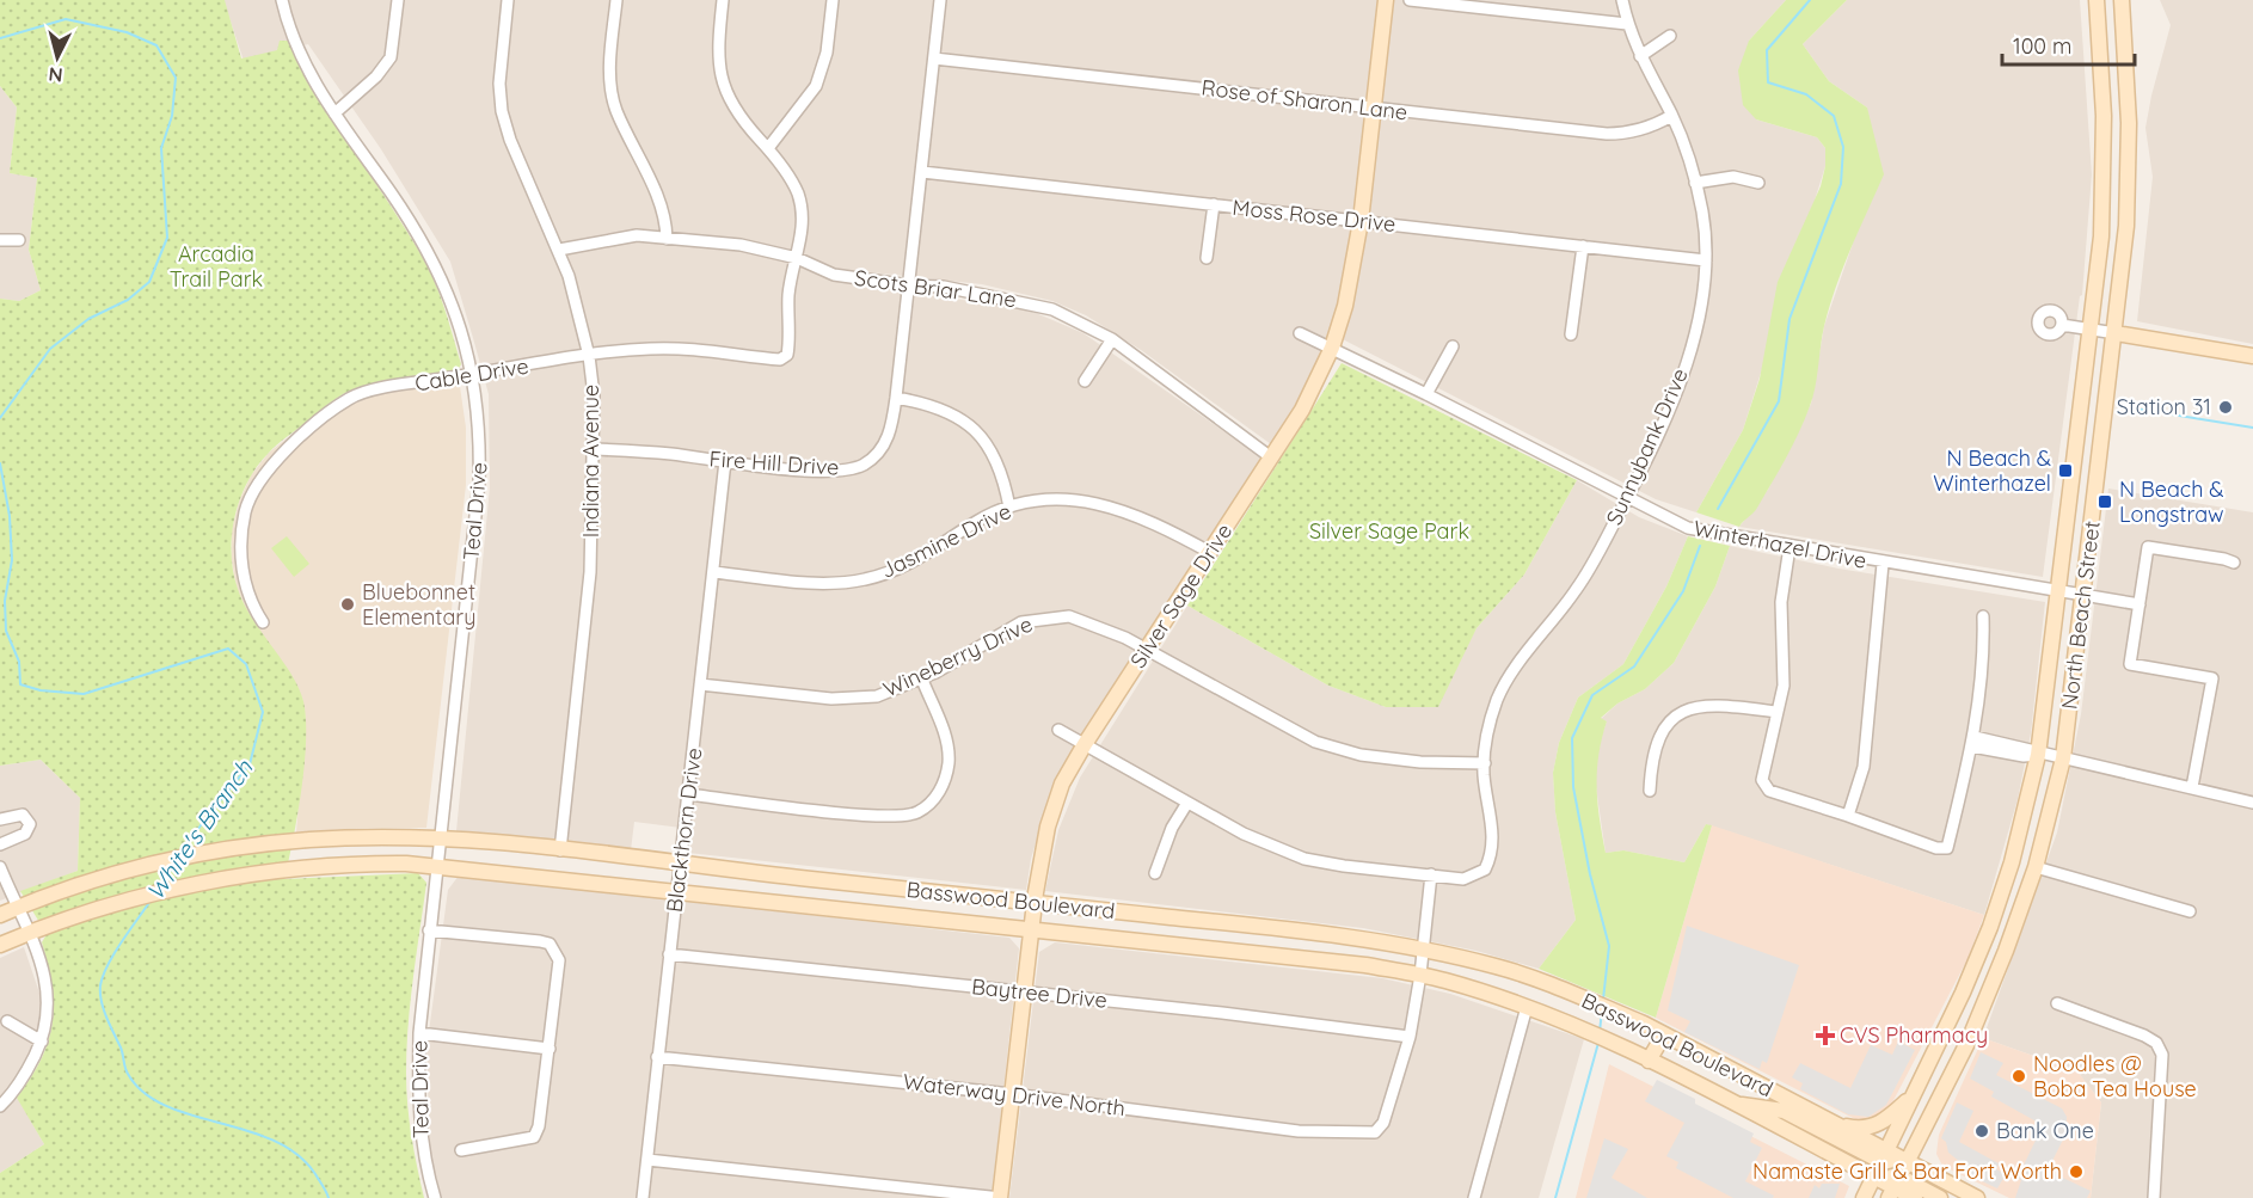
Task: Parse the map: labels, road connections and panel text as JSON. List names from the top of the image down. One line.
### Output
{"streets":{"main road":["Silver Sage Drive","North Beach Street","Basswood Boulevard"],"street":["Rose of Sharon Lane","Moss Rose Drive","Scots Briar Lane","Cable Drive","Sunnybank Drive","Indiana Avenue","Fire Hill Drive","Teal Drive","Jasmine Drive","Winterhazel Drive","Wineberry Drive","Blackthorn Drive","Baytree Drive","Waterway Drive North"]},"crossings":[["Rose of Sharon Lane","Sunnybank Drive"],["Rose of Sharon Lane","Fire Hill Drive"],["Rose of Sharon Lane","Silver Sage Drive"],["Moss Rose Drive","Sunnybank Drive"],["Moss Rose Drive","Fire Hill Drive"],["Moss Rose Drive","Silver Sage Drive"],["Scots Briar Lane","Cable Drive"],["Scots Briar Lane","Indiana Avenue"],["Scots Briar Lane","Fire Hill Drive"],["Scots Briar Lane","Silver Sage Drive"],["Cable Drive","Indiana Avenue"],["Cable Drive","Teal Drive"],["Sunnybank Drive","Winterhazel Drive"],["Sunnybank Drive","Wineberry Drive"],["Indiana Avenue","Fire Hill Drive"],["Indiana Avenue","Basswood Boulevard"],["Fire Hill Drive","Blackthorn Drive"],["Teal Drive","Basswood Boulevard"],["Jasmine Drive","Silver Sage Drive"],["Jasmine Drive","Blackthorn Drive"],["Winterhazel Drive","Silver Sage Drive"],["Winterhazel Drive","North Beach Street"],["Silver Sage Drive","Wineberry Drive"],["Silver Sage Drive","Basswood Boulevard"],["Silver Sage Drive","Baytree Drive"],["Silver Sage Drive","Waterway Drive North"],["North Beach Street","Basswood Boulevard"],["Wineberry Drive","Blackthorn Drive"],["Blackthorn Drive","Basswood Boulevard"],["Blackthorn Drive","Baytree Drive"],["Blackthorn Drive","Waterway Drive North"],["Baytree Drive","Waterway Drive North"]],"water":["White's Branch"],"parks":["Arcadia Trail Park","Silver Sage Park"],"places":{"other":["Station 31","Bluebonnet Elementary","Noodles @ Boba Tea House","Bank One","Namaste Grill & Bar Fort Worth"],"transit":["N Beach & Winterhazel","N Beach & Longstraw"],"health":["CVS Pharmacy"]},"scale_bar":"100 m","north":"bottom"}
